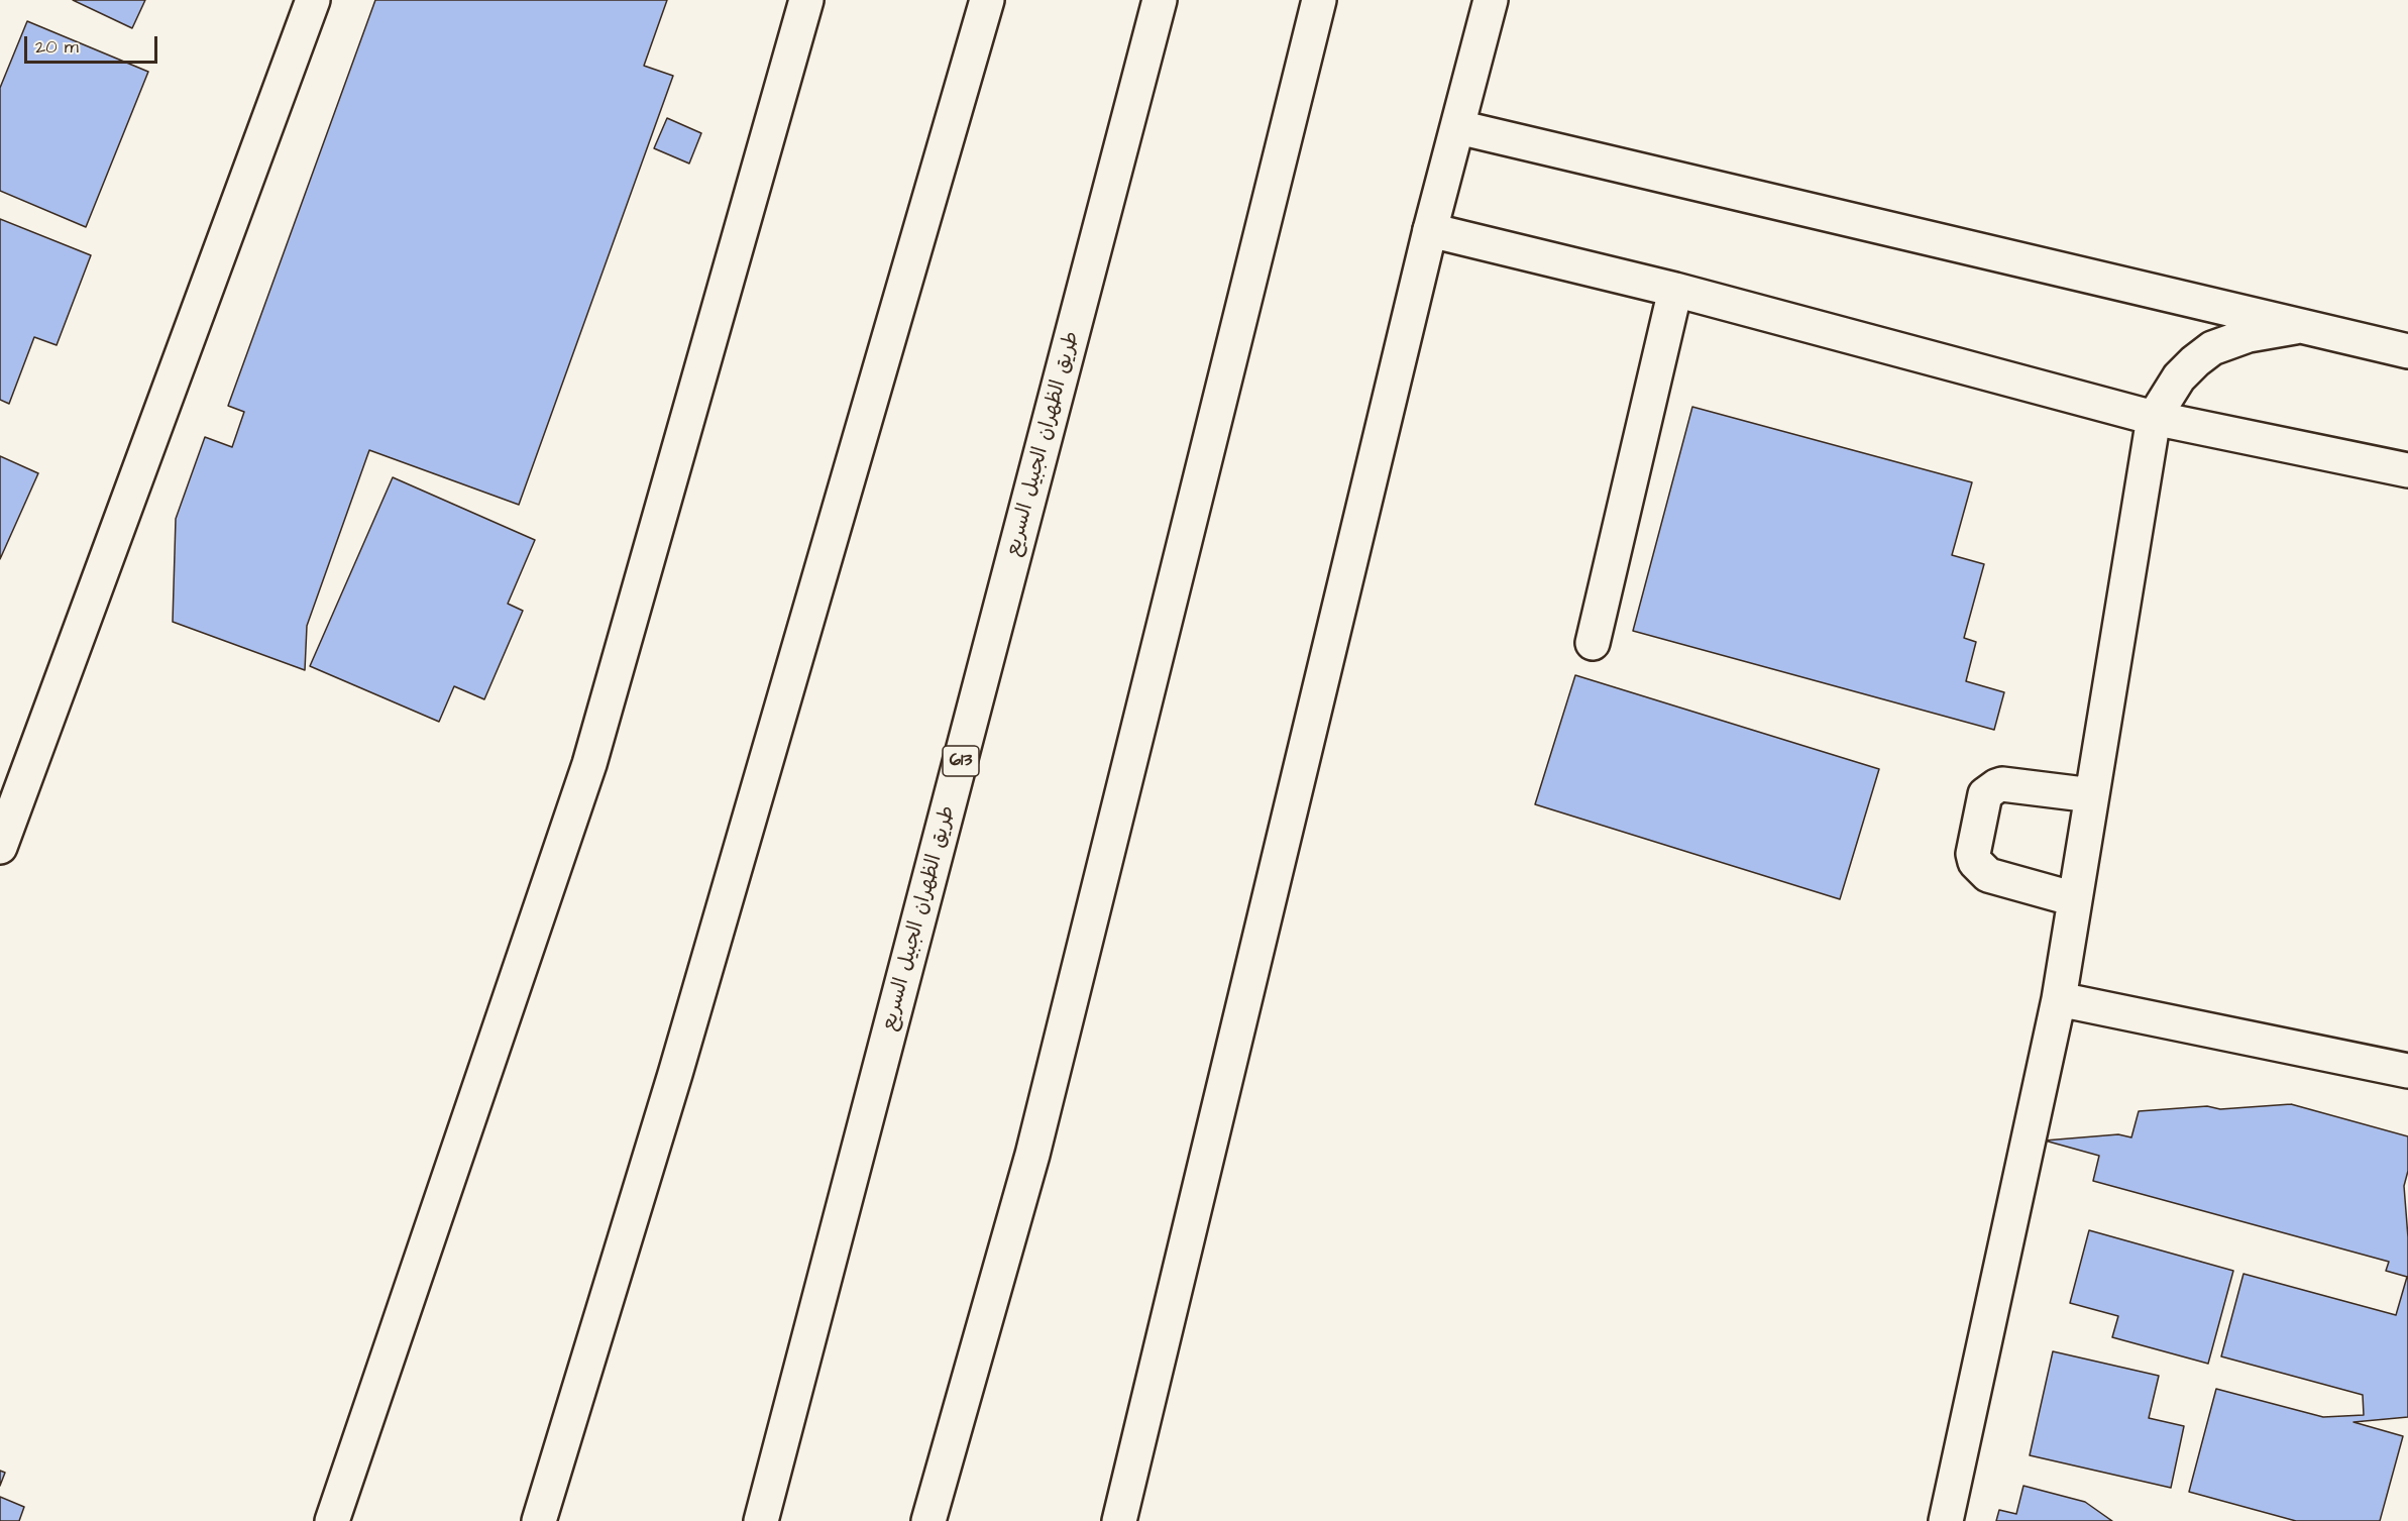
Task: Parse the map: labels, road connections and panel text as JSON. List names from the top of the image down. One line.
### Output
{"streets":{"main road":["طريق الظهران الجبيل السريع","613"]},"scale_bar":"20 m"}
